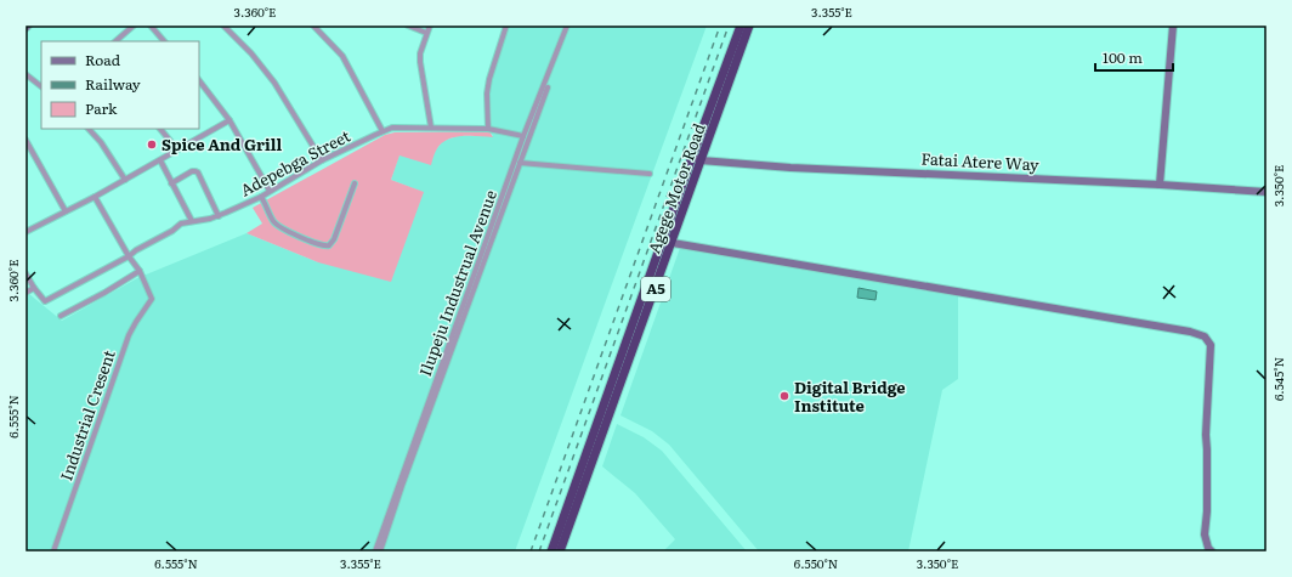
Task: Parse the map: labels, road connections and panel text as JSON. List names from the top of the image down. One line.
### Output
{"streets":{"highway":["Agege Motor Road","A5"],"street":["Fatai Atere Way","Adepebga Street","Ilupeju Industrual Avenue","Industrial Cresent"]},"crossings":[["Fatai Atere Way","Agege Motor Road"],["Adepebga Street","Ilupeju Industrual Avenue"]],"places":["Spice And Grill","Digital Bridge Institute"],"legend":["Road","Railway","Park"],"scale_bar":"100 m","coordinates":["3.360°E","3.355°E","3.350°E","6.545°N","6.555°N","6.550°N"]}
